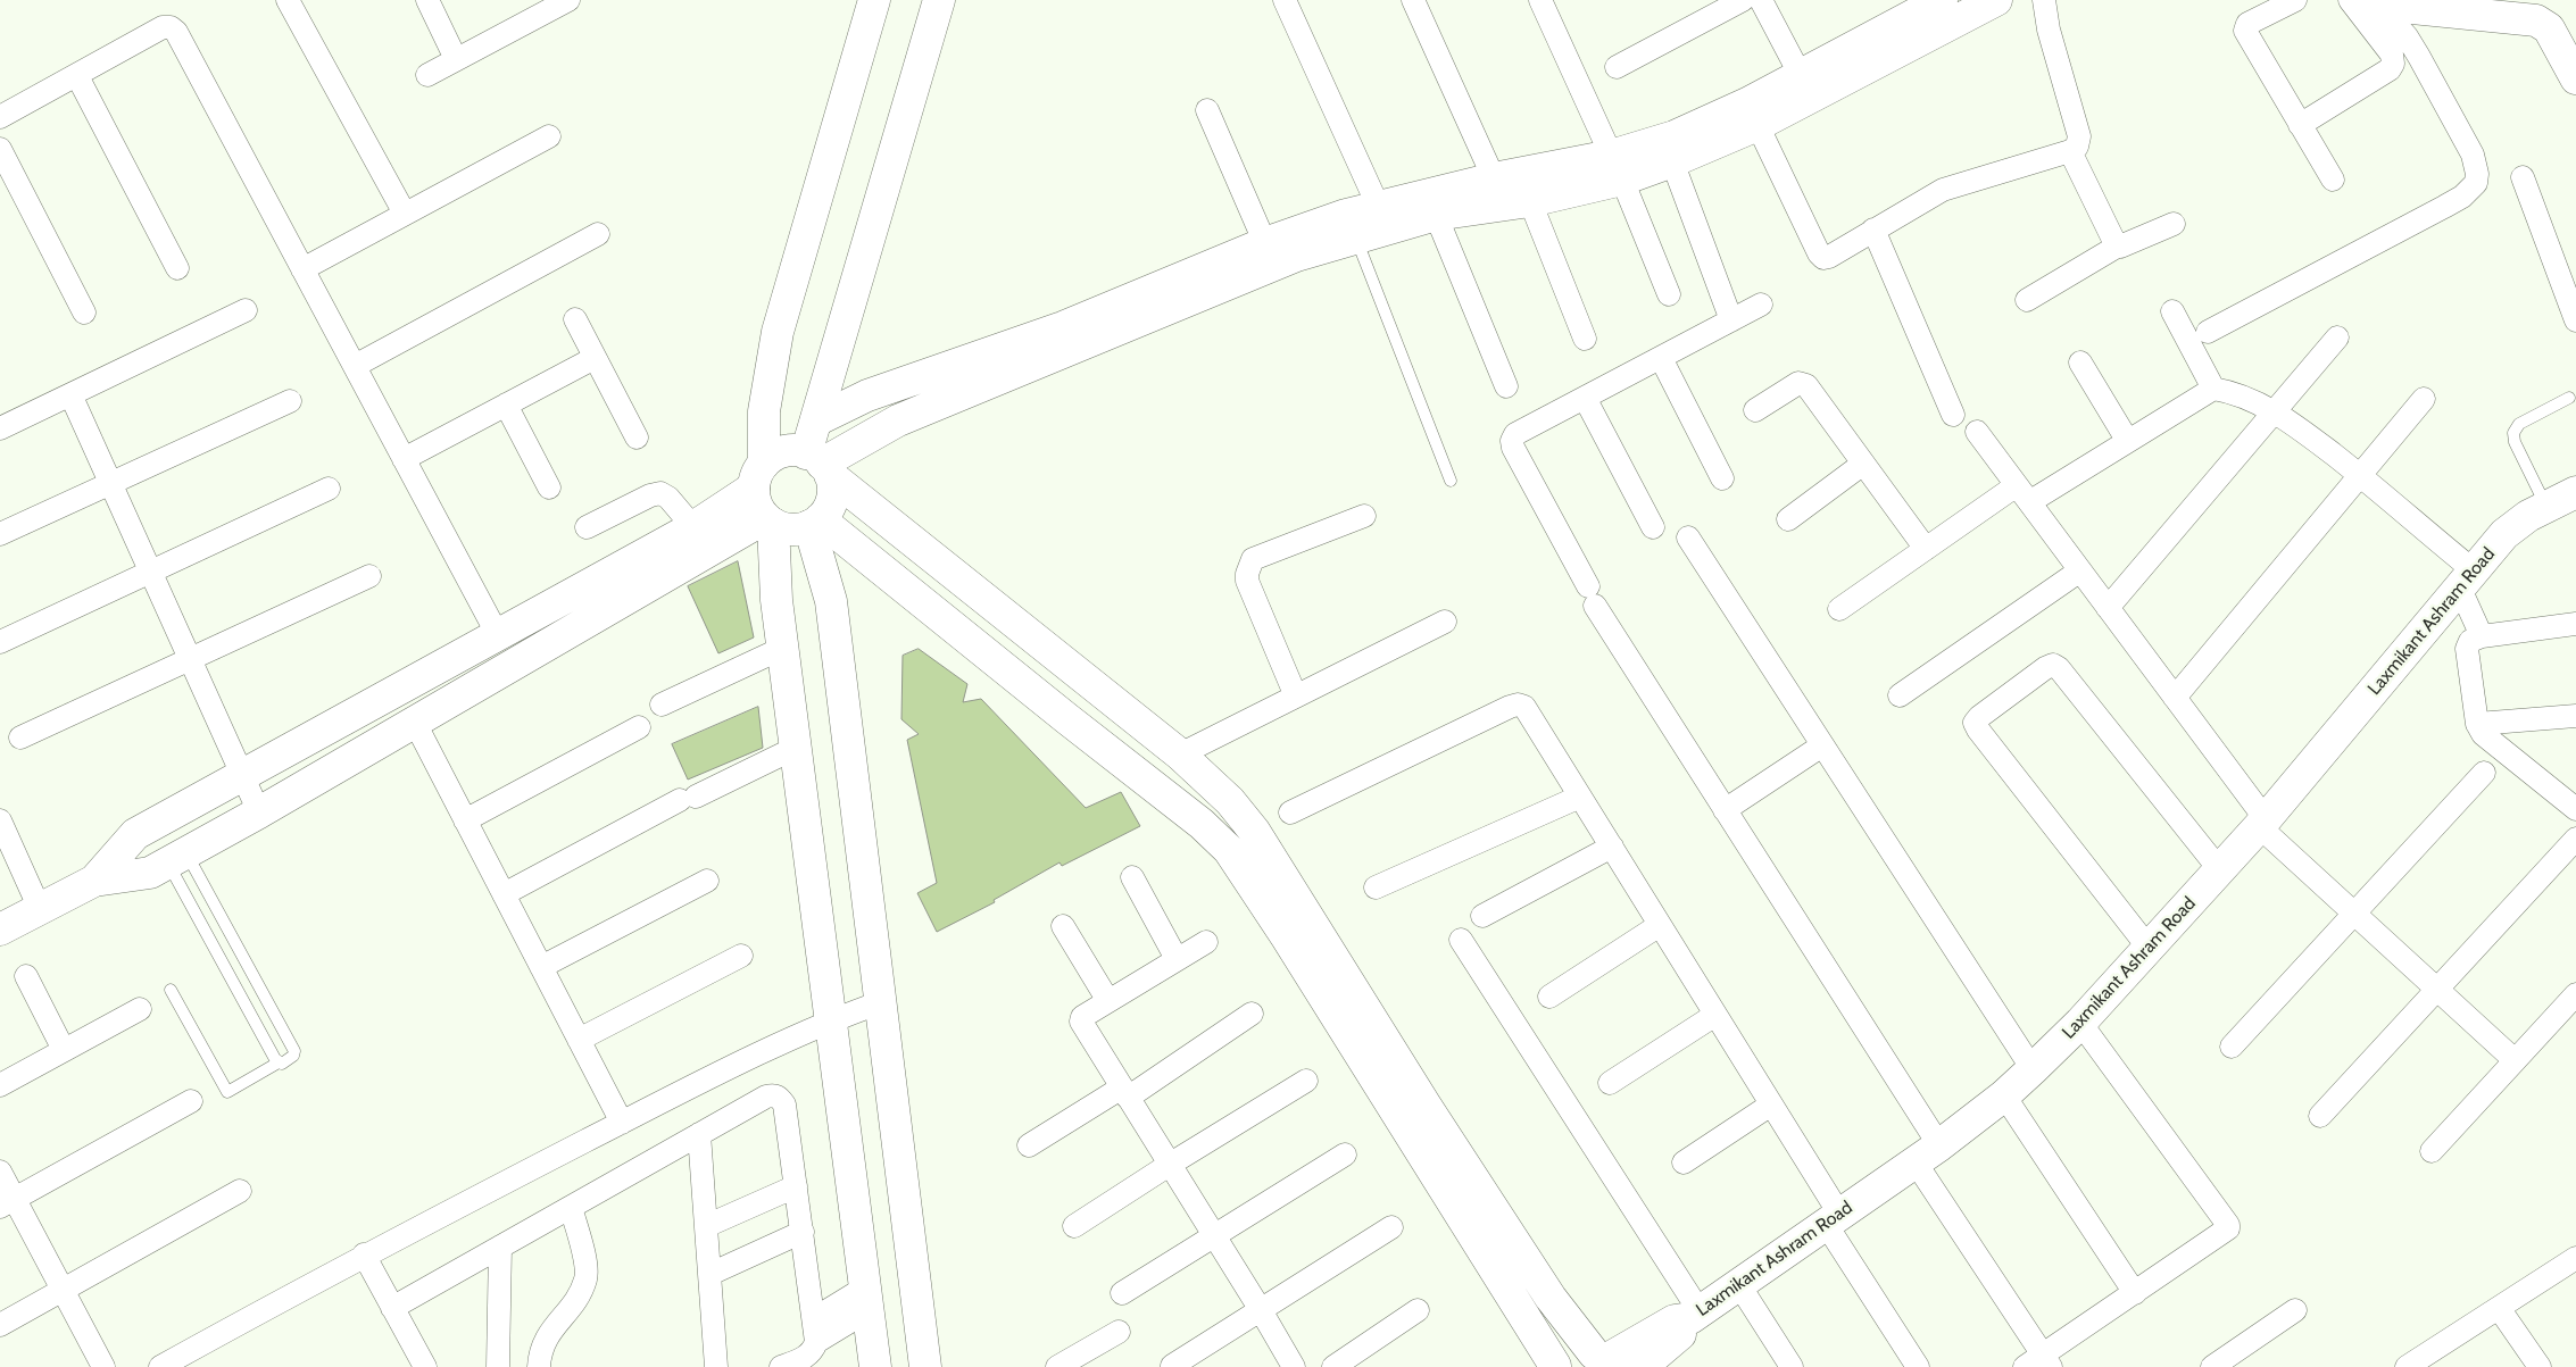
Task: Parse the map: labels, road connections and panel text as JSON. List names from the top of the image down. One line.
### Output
{"streets":{"street":["Laxmikant Ashram Road"]}}
